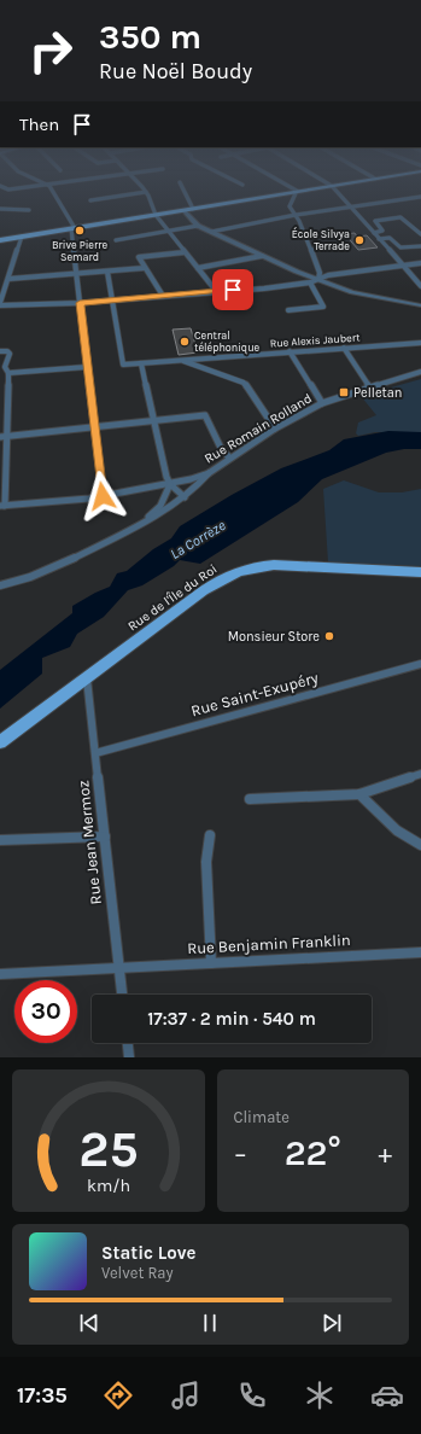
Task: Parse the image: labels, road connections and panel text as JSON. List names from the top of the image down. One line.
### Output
{"streets":{"main road":["Rue de l'Île du Roi"],"street":["Rue Alexis Jaubert","Rue Romain Rolland","Rue Saint-Exupéry","Rue Jean Mermoz","Rue Benjamin Franklin"]},"crossings":[["Rue de l'Île du Roi","Rue Jean Mermoz"],["Rue Saint-Exupéry","Rue Jean Mermoz"],["Rue Jean Mermoz","Rue Benjamin Franklin"]],"water":["La Corrèze"],"places":{"other":["Brive Pierre Semard","École Silvya Terrade","Central téléphonique","Monsieur Store"],"transit":["Pelletan"]},"page":{"turn":["350 m","Rue Noël Boudy"],"then":"Then","limit":"30","trip":"17:37 · 2 min · 540 m","tile":"Climate","heat":["−","22°","+"],"song":["Static Love","Velvet Ray"],"tabs":"17:35","gauge":["25","km/h"]}}
